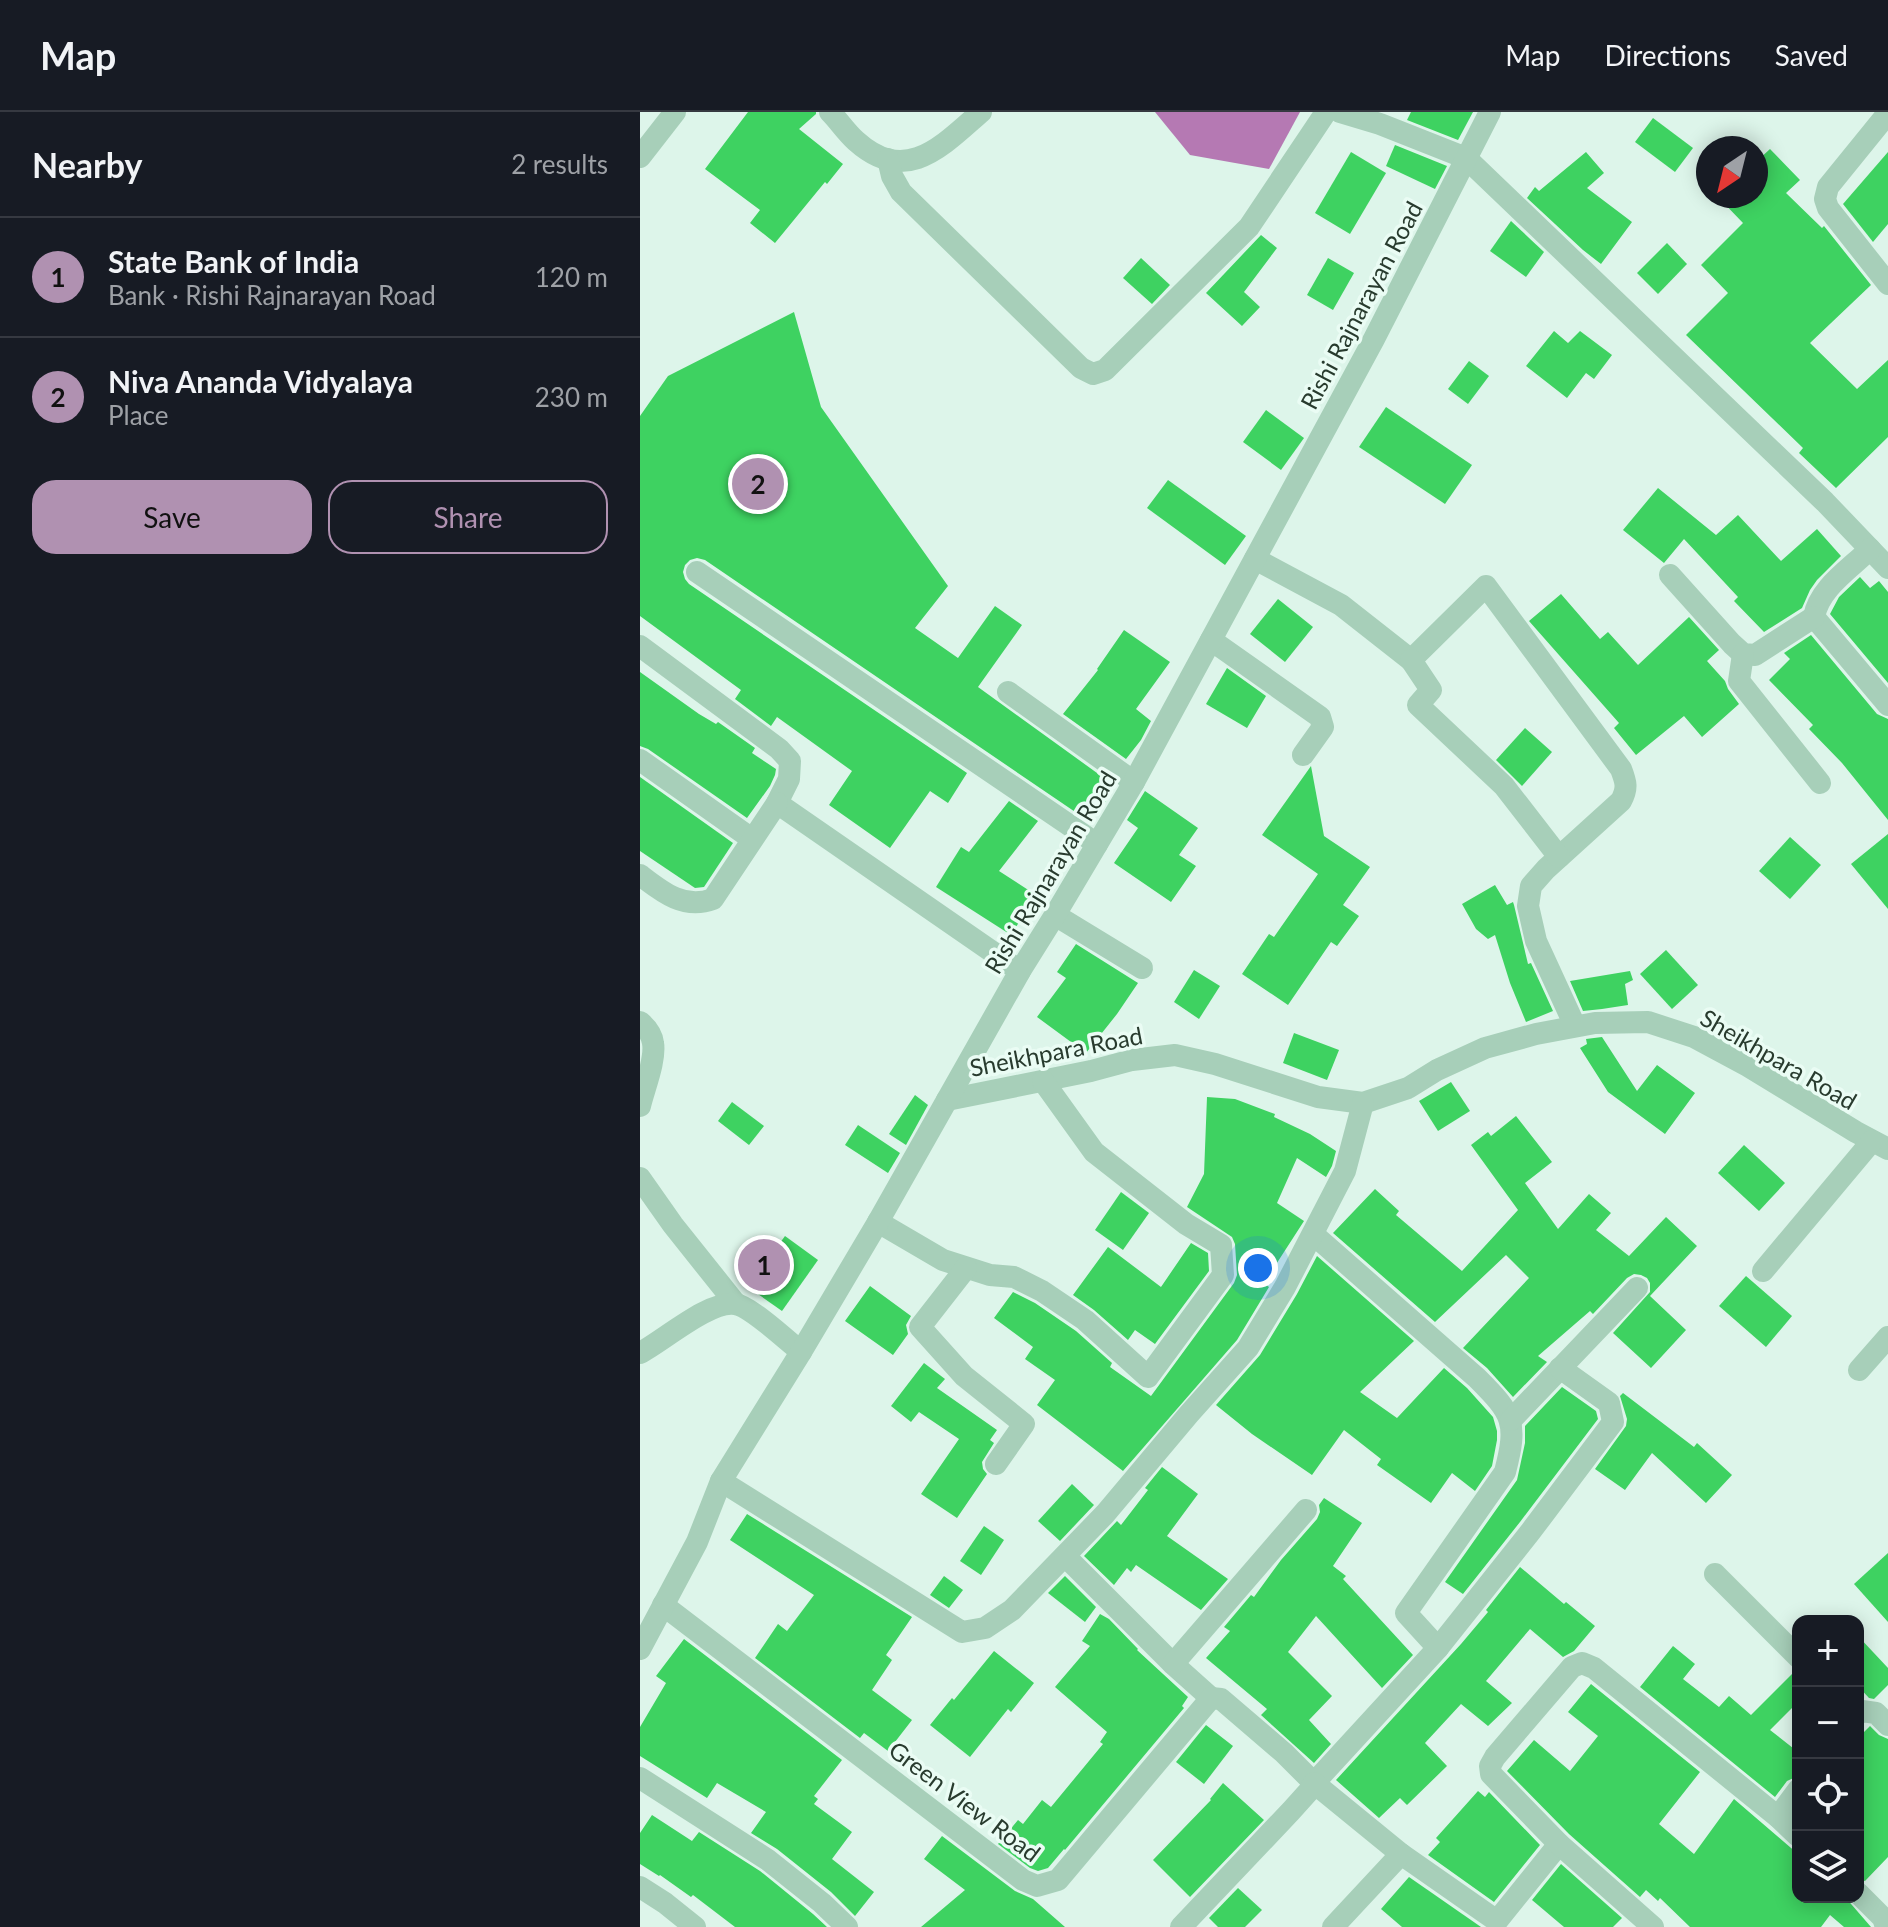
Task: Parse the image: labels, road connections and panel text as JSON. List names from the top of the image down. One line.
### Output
{"streets":{"street":["Rishi Rajnarayan Road","Sheikhpara Road","Green View Road"]},"crossings":[["Rishi Rajnarayan Road","Sheikhpara Road"],["Rishi Rajnarayan Road","Green View Road"]],"north":"bottom left","page":{"header":"Map","nav":["Map","Directions","Saved"],"heading":["Nearby","2 results"],"list":[{"mark":"1","name":"State Bank of India","note":"Bank · Rishi Rajnarayan Road","value":"120 m"},{"mark":"2","name":"Niva Ananda Vidyalaya","note":"Place","value":"230 m"}],"pins":["2","1"],"buttons":["Save","Share"],"map_buttons":["+","−"]}}
